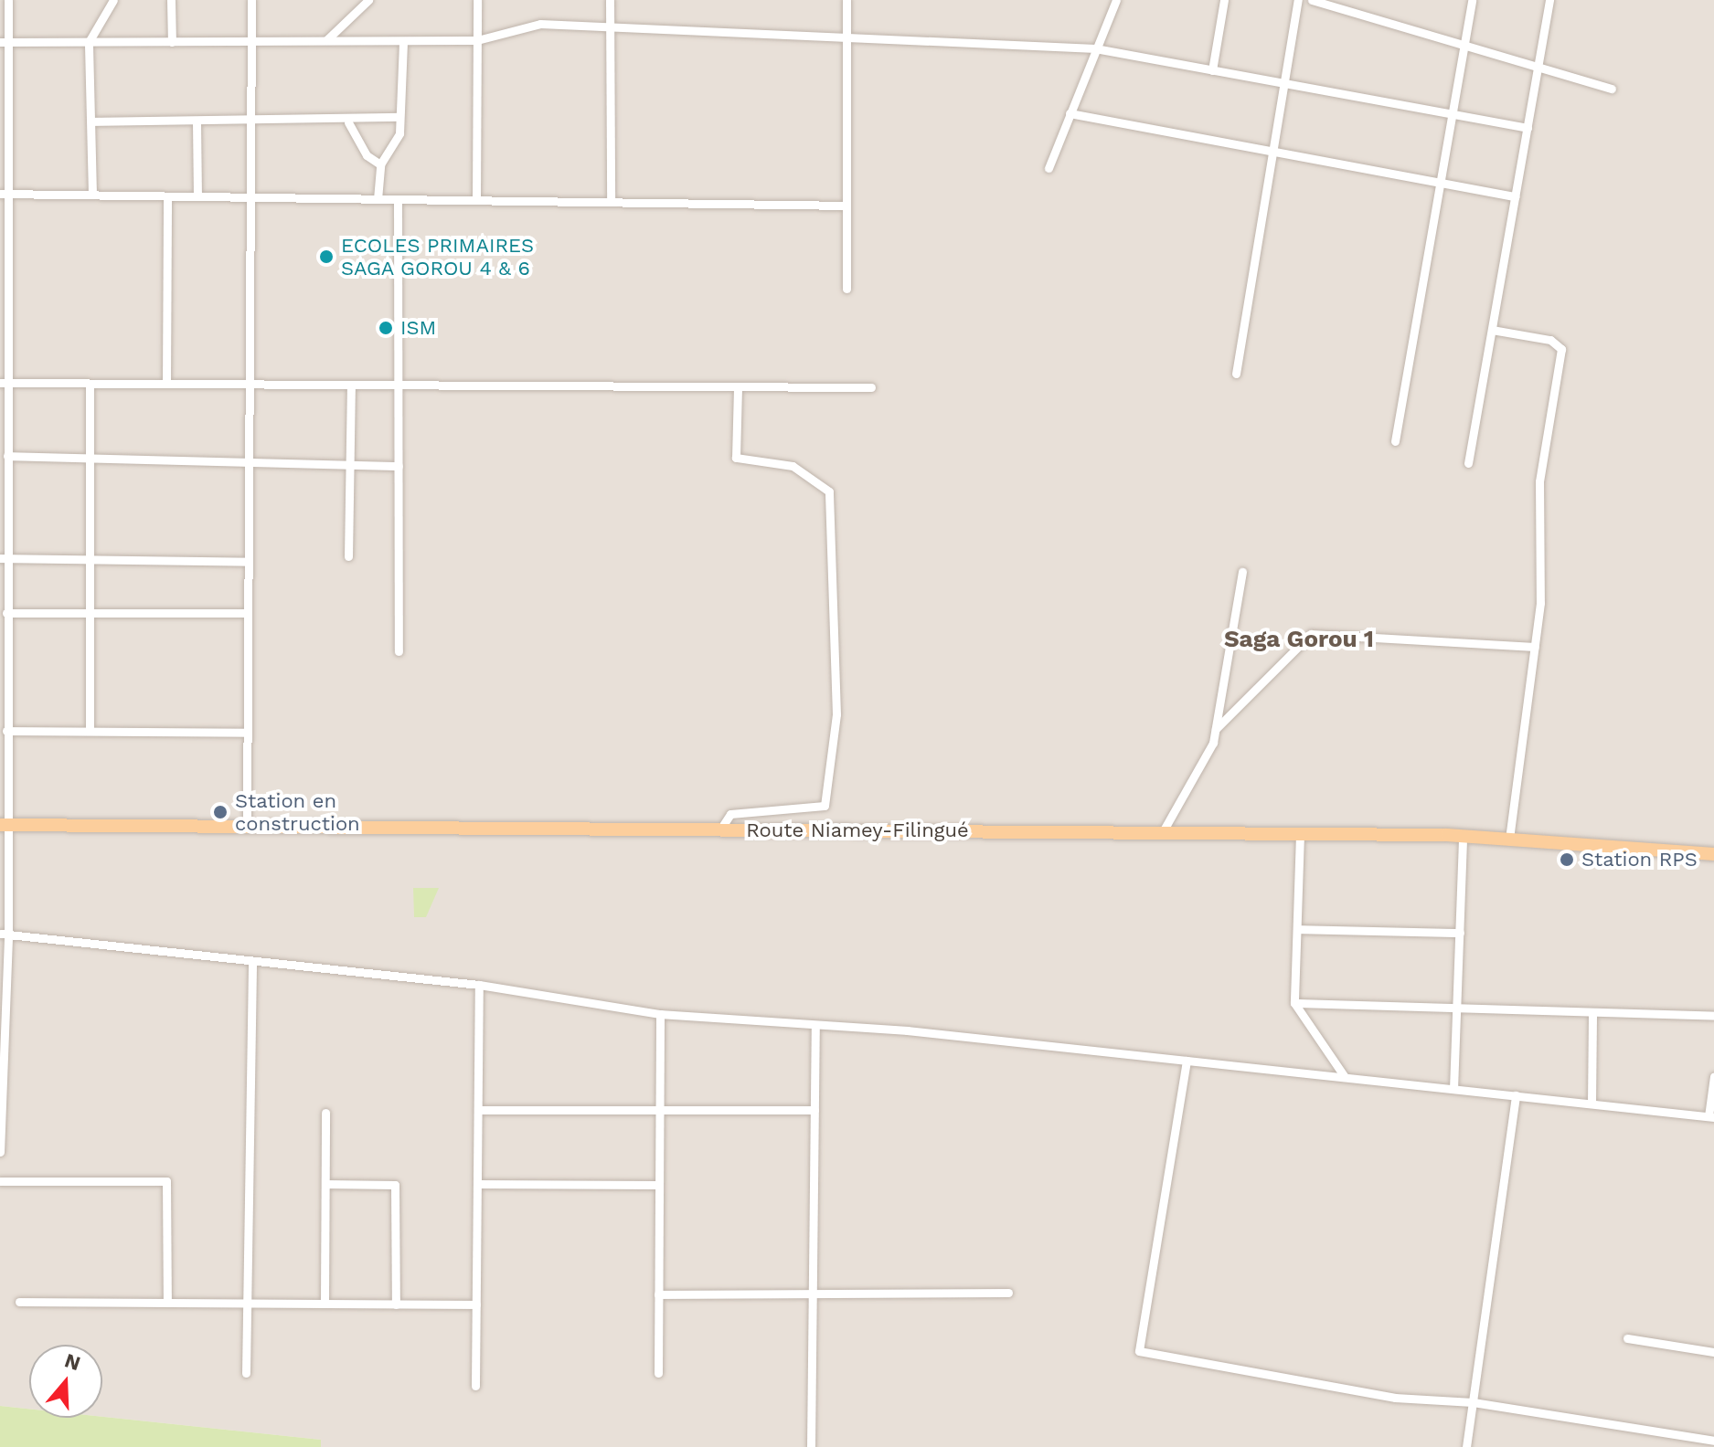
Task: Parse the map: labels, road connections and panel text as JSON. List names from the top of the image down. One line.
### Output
{"streets":{"main road":["Route Niamey-Filingué"]},"districts":["Saga Gorou 1"],"places":["ECOLES PRIMAIRES SAGA GOROU 4 & 6","ISM","Station en construction","Station RPS"],"north":"top"}
